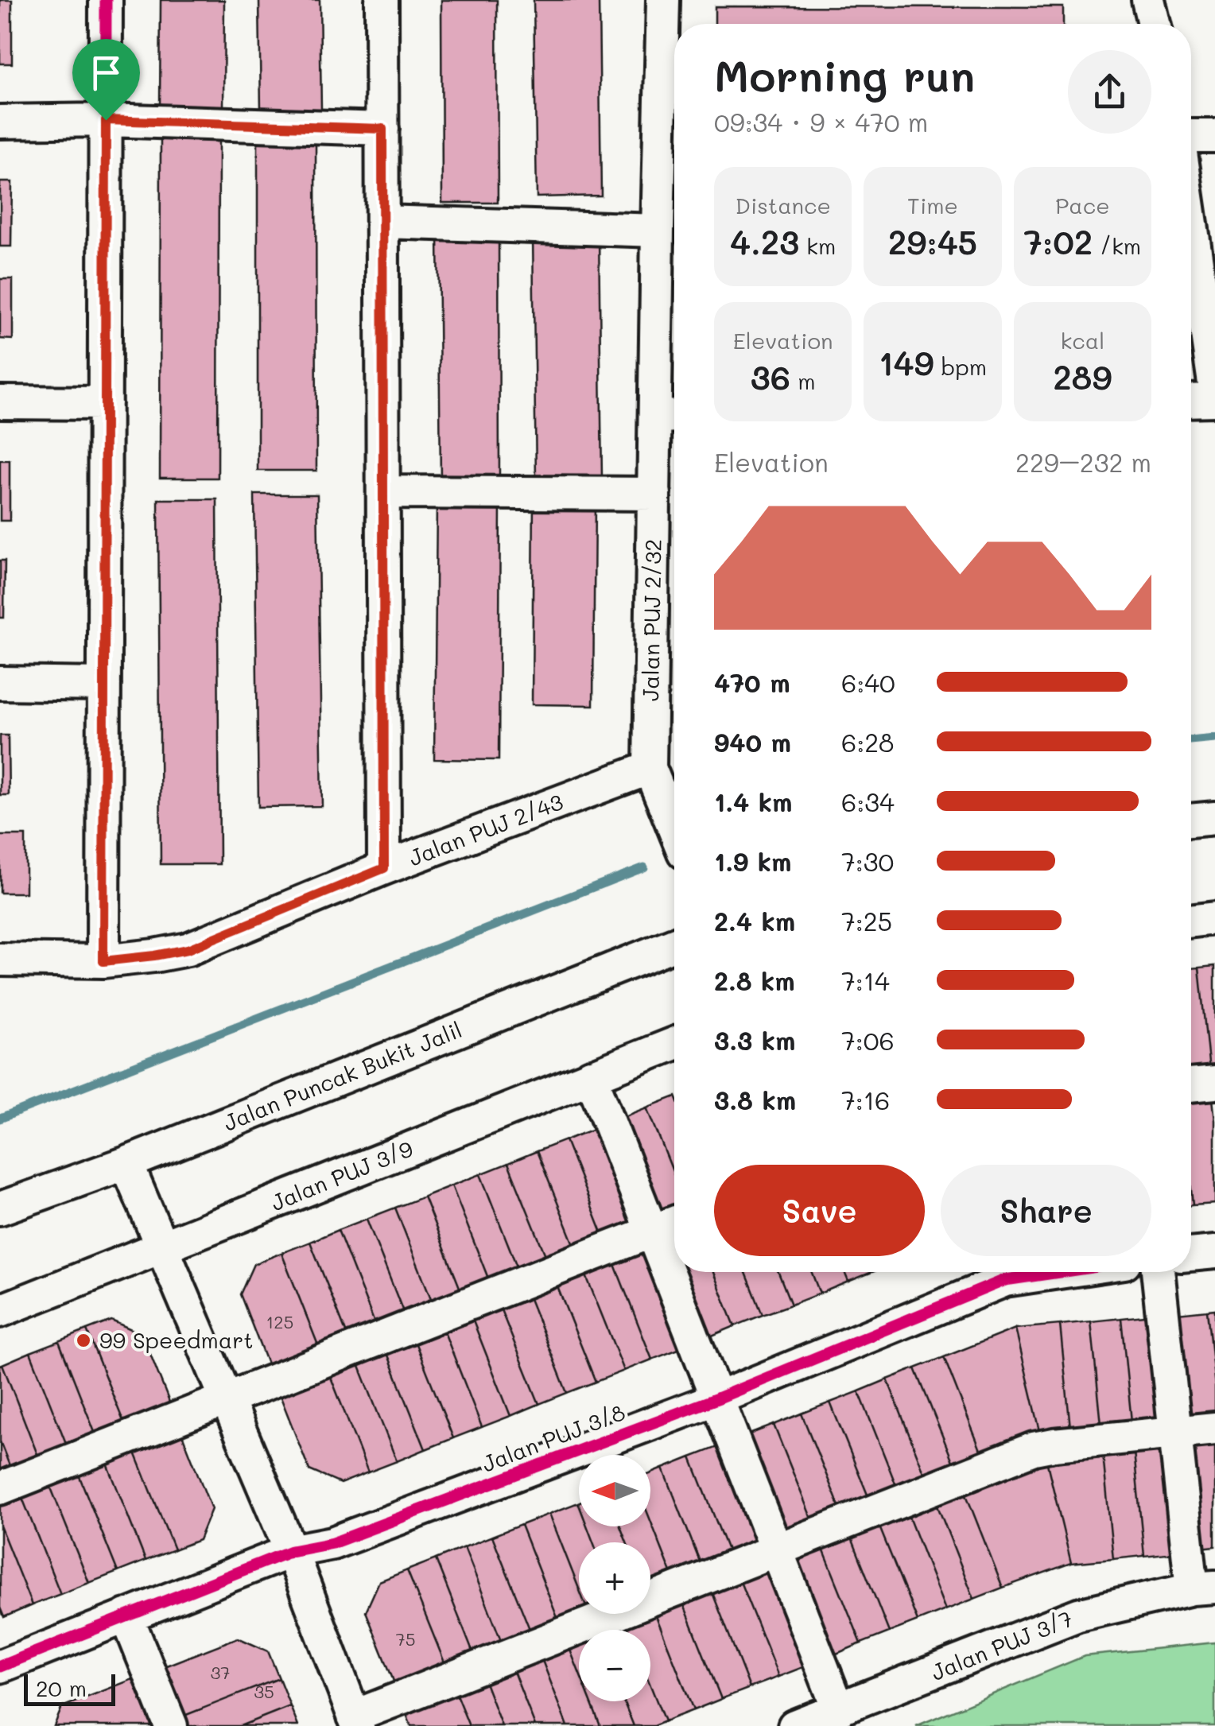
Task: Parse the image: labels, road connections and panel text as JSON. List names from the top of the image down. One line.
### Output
{"streets":{"street":["Jalan PUJ 2/32","Jalan PUJ 2/43","Jalan Puncak Bukit Jalil","Jalan PUJ 3/9","Jalan PUJ 3/8","Jalan PUJ 3/7"]},"crossings":[["Jalan PUJ 2/32","Jalan PUJ 2/43"]],"places":["99 Speedmart"],"house_numbers":["125","75","37","35"],"scale_bar":"20 m","north":"left","page":{"heading":["Morning run","09:34 · 9 × 470 m"],"stats":[["Distance","4.23 km"],["Time","29:45"],["Pace","7:02 /km"],["Elevation","36 m"],["149 bpm"],["kcal","289"]],"chart":["Elevation","229–232 m"],"list":[{"name":"470 m","note":"6:40"},{"name":"940 m","note":"6:28"},{"name":"1.4 km","note":"6:34"},{"name":"1.9 km","note":"7:30"},{"name":"2.4 km","note":"7:25"},{"name":"2.8 km","note":"7:14"},{"name":"3.3 km","note":"7:06"},{"name":"3.8 km","note":"7:16"}],"buttons":["Save","Share"],"map_buttons":["+","−"],"scale":"20 m"}}
